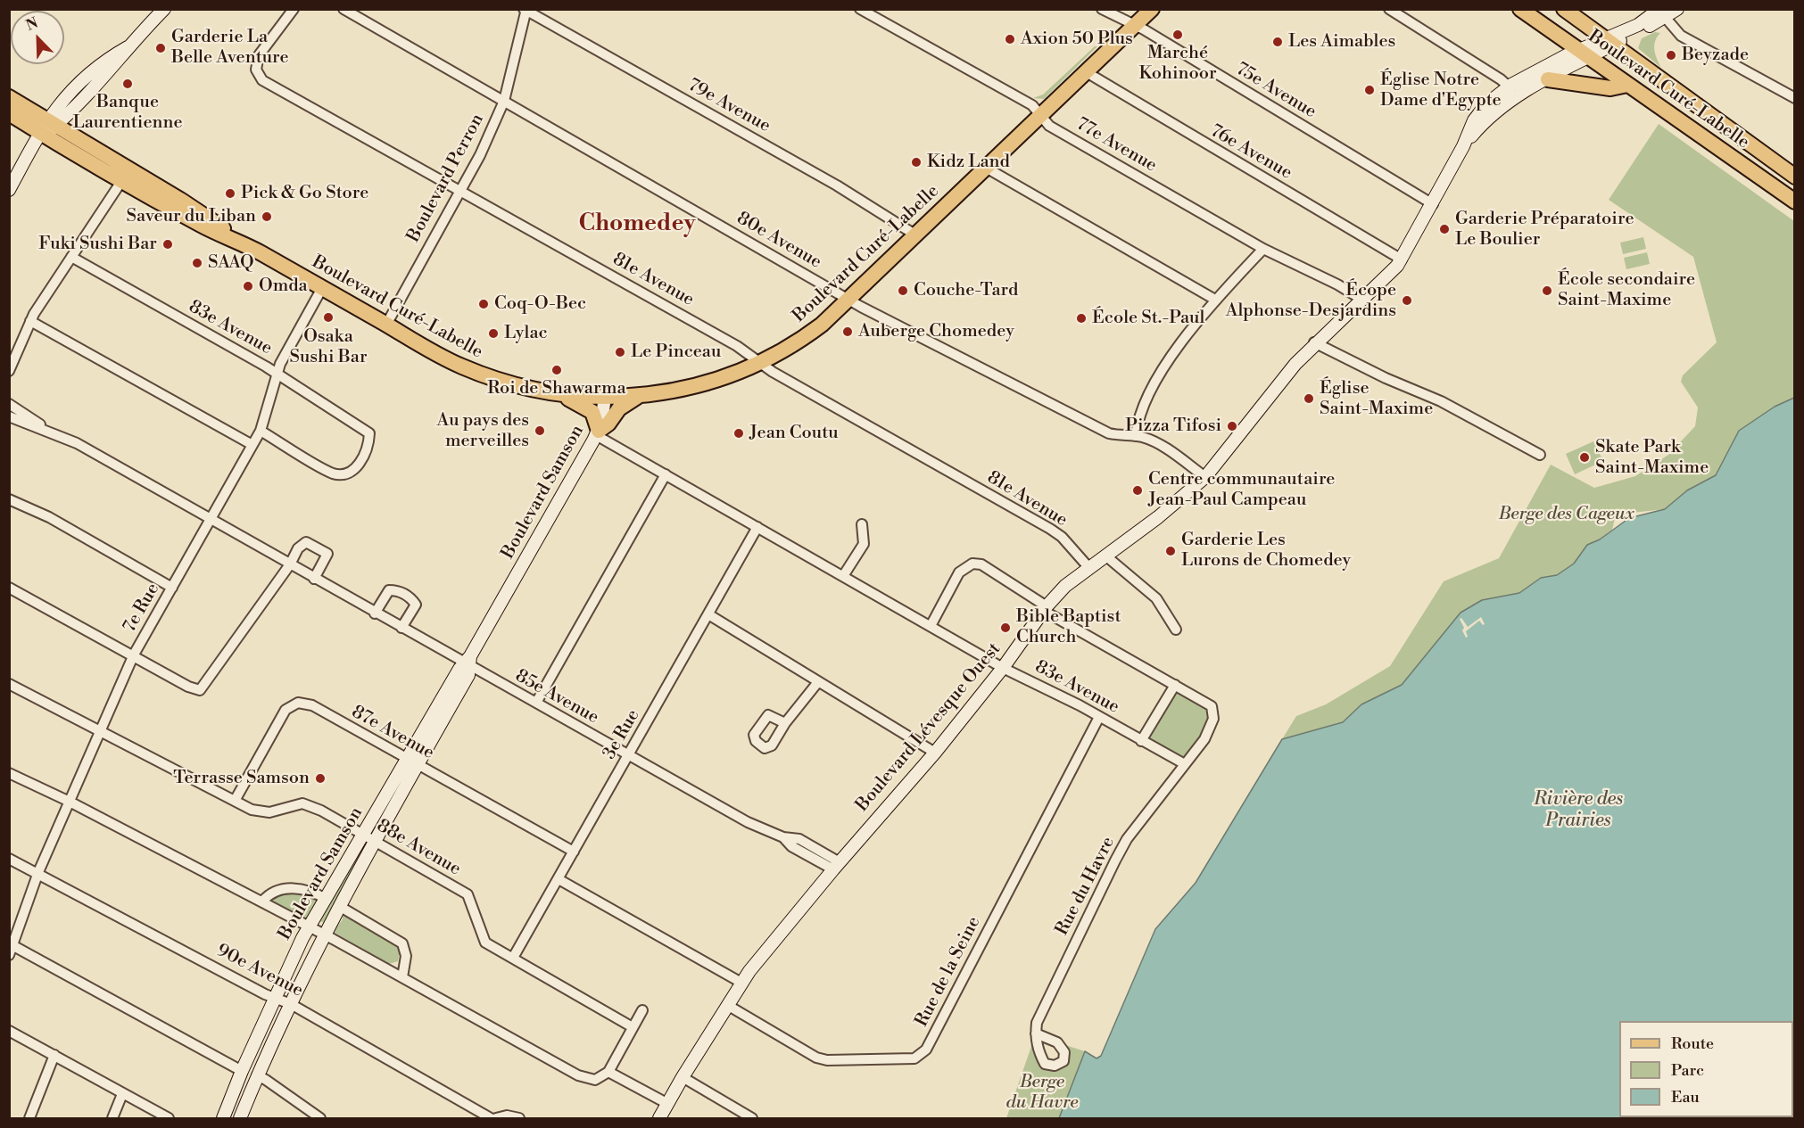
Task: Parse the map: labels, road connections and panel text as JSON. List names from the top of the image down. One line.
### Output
{"streets":{"main road":["Boulevard Curé-Labelle"],"street":["75e Avenue","79e Avenue","77e Avenue","76e Avenue","Boulevard Perron","80e Avenue","81e Avenue","83e Avenue","Boulevard Samson","7e Rue","85e Avenue","Boulevard Lévesque Ouest","87e Avenue","3e Rue","88e Avenue","Rue du Havre","90e Avenue","Rue de la Seine"]},"crossings":[["Boulevard Curé-Labelle","75e Avenue"],["Boulevard Curé-Labelle","79e Avenue"],["Boulevard Curé-Labelle","77e Avenue"],["Boulevard Curé-Labelle","76e Avenue"],["Boulevard Curé-Labelle","Boulevard Perron"],["Boulevard Curé-Labelle","80e Avenue"],["Boulevard Curé-Labelle","81e Avenue"],["Boulevard Curé-Labelle","Boulevard Samson"],["Boulevard Curé-Labelle","7e Rue"],["Boulevard Curé-Labelle","Boulevard Lévesque Ouest"],["75e Avenue","Boulevard Lévesque Ouest"],["79e Avenue","Boulevard Perron"],["77e Avenue","Boulevard Lévesque Ouest"],["76e Avenue","Boulevard Lévesque Ouest"],["Boulevard Perron","80e Avenue"],["Boulevard Perron","81e Avenue"],["80e Avenue","Boulevard Lévesque Ouest"],["81e Avenue","Boulevard Lévesque Ouest"],["83e Avenue","Boulevard Samson"],["83e Avenue","7e Rue"],["83e Avenue","Boulevard Lévesque Ouest"],["83e Avenue","3e Rue"],["83e Avenue","Rue du Havre"],["83e Avenue","Rue de la Seine"],["Boulevard Samson","85e Avenue"],["Boulevard Samson","87e Avenue"],["Boulevard Samson","88e Avenue"],["Boulevard Samson","90e Avenue"],["7e Rue","85e Avenue"],["7e Rue","88e Avenue"],["7e Rue","90e Avenue"],["85e Avenue","Boulevard Lévesque Ouest"],["85e Avenue","3e Rue"],["Boulevard Lévesque Ouest","Rue de la Seine"],["87e Avenue","3e Rue"],["87e Avenue","88e Avenue"],["3e Rue","88e Avenue"]],"districts":["Chomedey"],"water":["Rivière des Prairies"],"parks":["Berge des Cageux","Berge du Havre"],"places":["Marché Kohinoor","Axion 50 Plus","Les Aimables","Garderie La Belle Aventure","Beyzade","Banque Laurentienne","Église Notre Dame d'Egypte","Kidz Land","Pick & Go Store","Saveur du Liban","Garderie Préparatoire Le Boulier","Fuki Sushi Bar","SAAQ","Omda","Couche-Tard","École secondaire Saint-Maxime","Écope Alphonse-Desjardins","Coq-O-Bec","Osaka Sushi Bar","École St.-Paul","Auberge Chomedey","Lylac","Le Pinceau","Roi de Shawarma","Église Saint-Maxime","Pizza Tifosi","Au pays des merveilles","Jean Coutu","Skate Park Saint-Maxime","Centre communautaire Jean-Paul Campeau","Garderie Les Lurons de Chomedey","Bible Baptist Church","Terrasse Samson"],"legend":["Route","Parc","Eau"],"north":"top left"}
